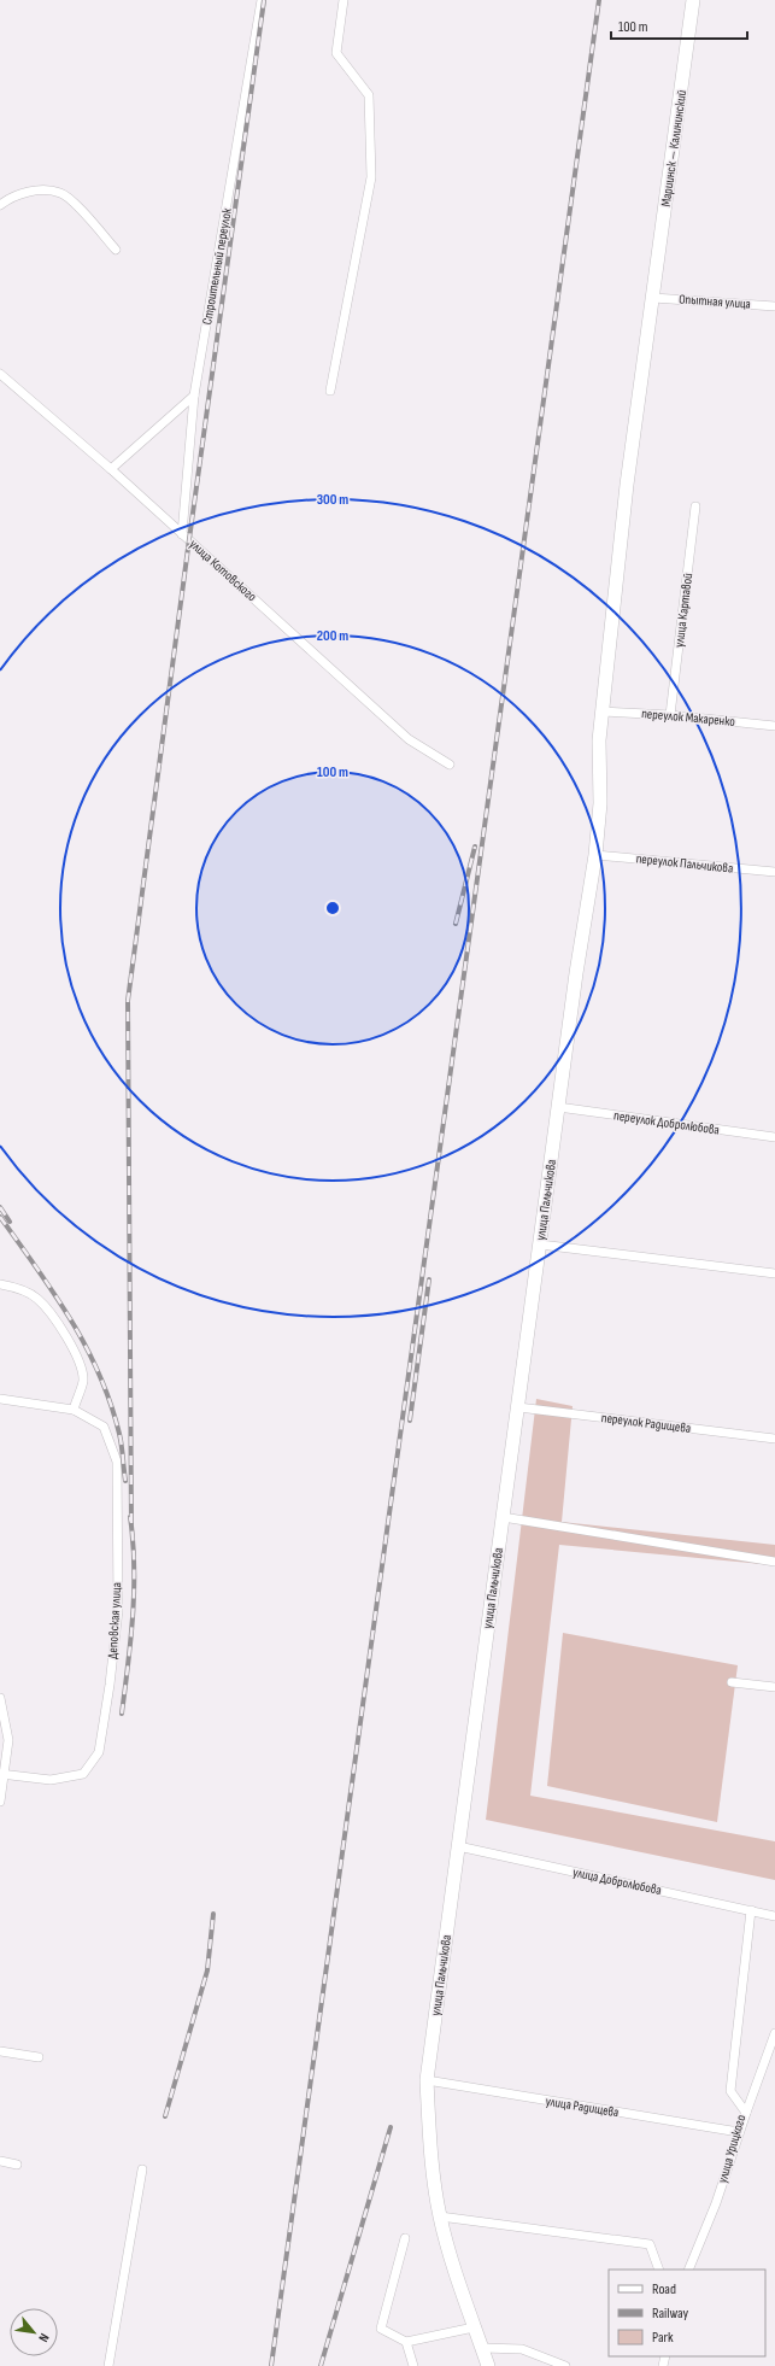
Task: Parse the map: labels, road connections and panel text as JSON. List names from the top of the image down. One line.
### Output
{"streets":{"main road":["Мариинск — Калининский","улица Пальчикова"],"street":["Строительный переулок","Опытная улица","улица Котовского","улица Картавой","переулок Макаренко","переулок Пальчикова","переулок Добролюбова","переулок Радищева","Деповская улица","улица Добролюбова","улица Радищева","улица Урицкого"]},"crossings":[["Мариинск — Калининский","Опытная улица"],["Мариинск — Калининский","переулок Макаренко"],["Мариинск — Калининский","улица Пальчикова"],["Строительный переулок","улица Котовского"],["улица Картавой","переулок Макаренко"],["переулок Макаренко","улица Пальчикова"],["переулок Пальчикова","улица Пальчикова"],["переулок Добролюбова","улица Пальчикова"],["улица Пальчикова","переулок Радищева"],["улица Пальчикова","улица Добролюбова"],["улица Пальчикова","улица Радищева"],["улица Добролюбова","улица Урицкого"],["улица Радищева","улица Урицкого"]],"legend":["Road","Railway","Park"],"scale_bar":"100 m","north":"bottom right","rings":["300 m","200 m","100 m"]}
